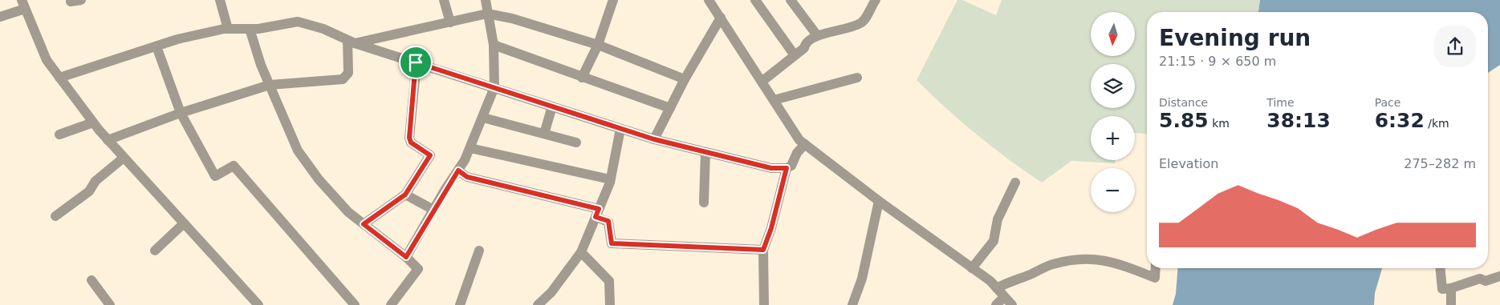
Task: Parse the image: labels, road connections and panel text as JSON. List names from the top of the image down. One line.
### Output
{"north":"bottom","page":{"map_buttons":["+","−"],"heading":["Evening run","21:15 · 9 × 650 m"],"stats":[["Distance","5.85 km"],["Time","38:13"],["Pace","6:32 /km"]],"chart":["Elevation","275–282 m"]}}
